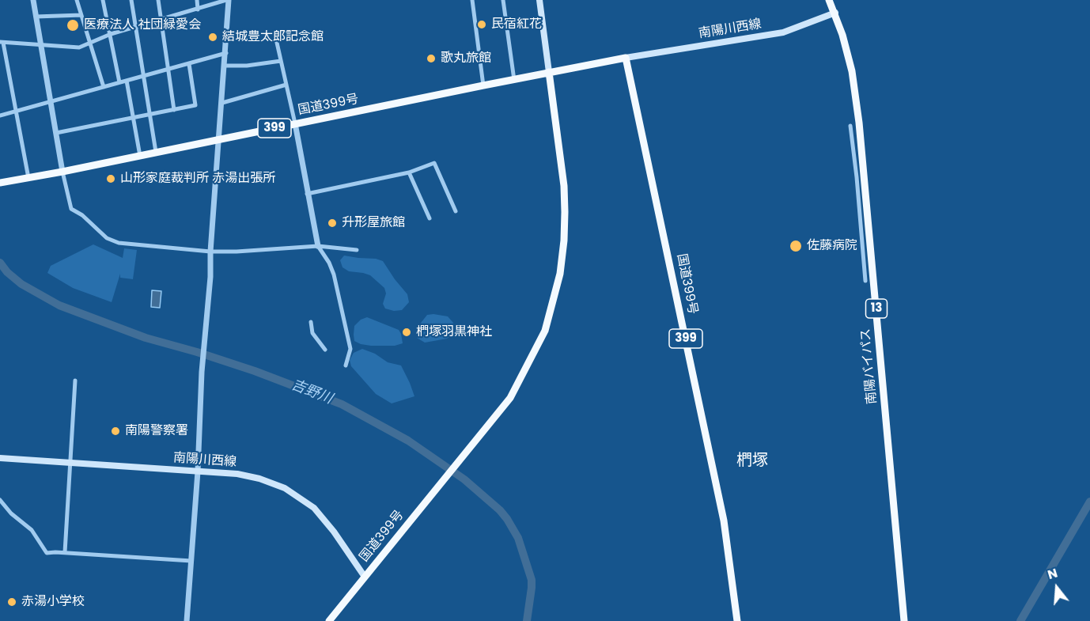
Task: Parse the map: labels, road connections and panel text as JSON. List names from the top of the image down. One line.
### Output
{"streets":{"highway":["国道399号","399","13","南陽バイパス"],"main road":["南陽川西線"]},"crossings":[["南陽川西線","国道399号"],["南陽川西線","南陽バイパス"]],"districts":["椚塚"],"water":["吉野川"],"places":["民宿紅花","医療法人 社団緑愛会","結城豊太郎記念館","歌丸旅館","山形家庭裁判所 赤湯出張所","升形屋旅館","佐藤病院","椚塚羽黒神社","南陽警察署","赤湯小学校"],"north":"top"}
